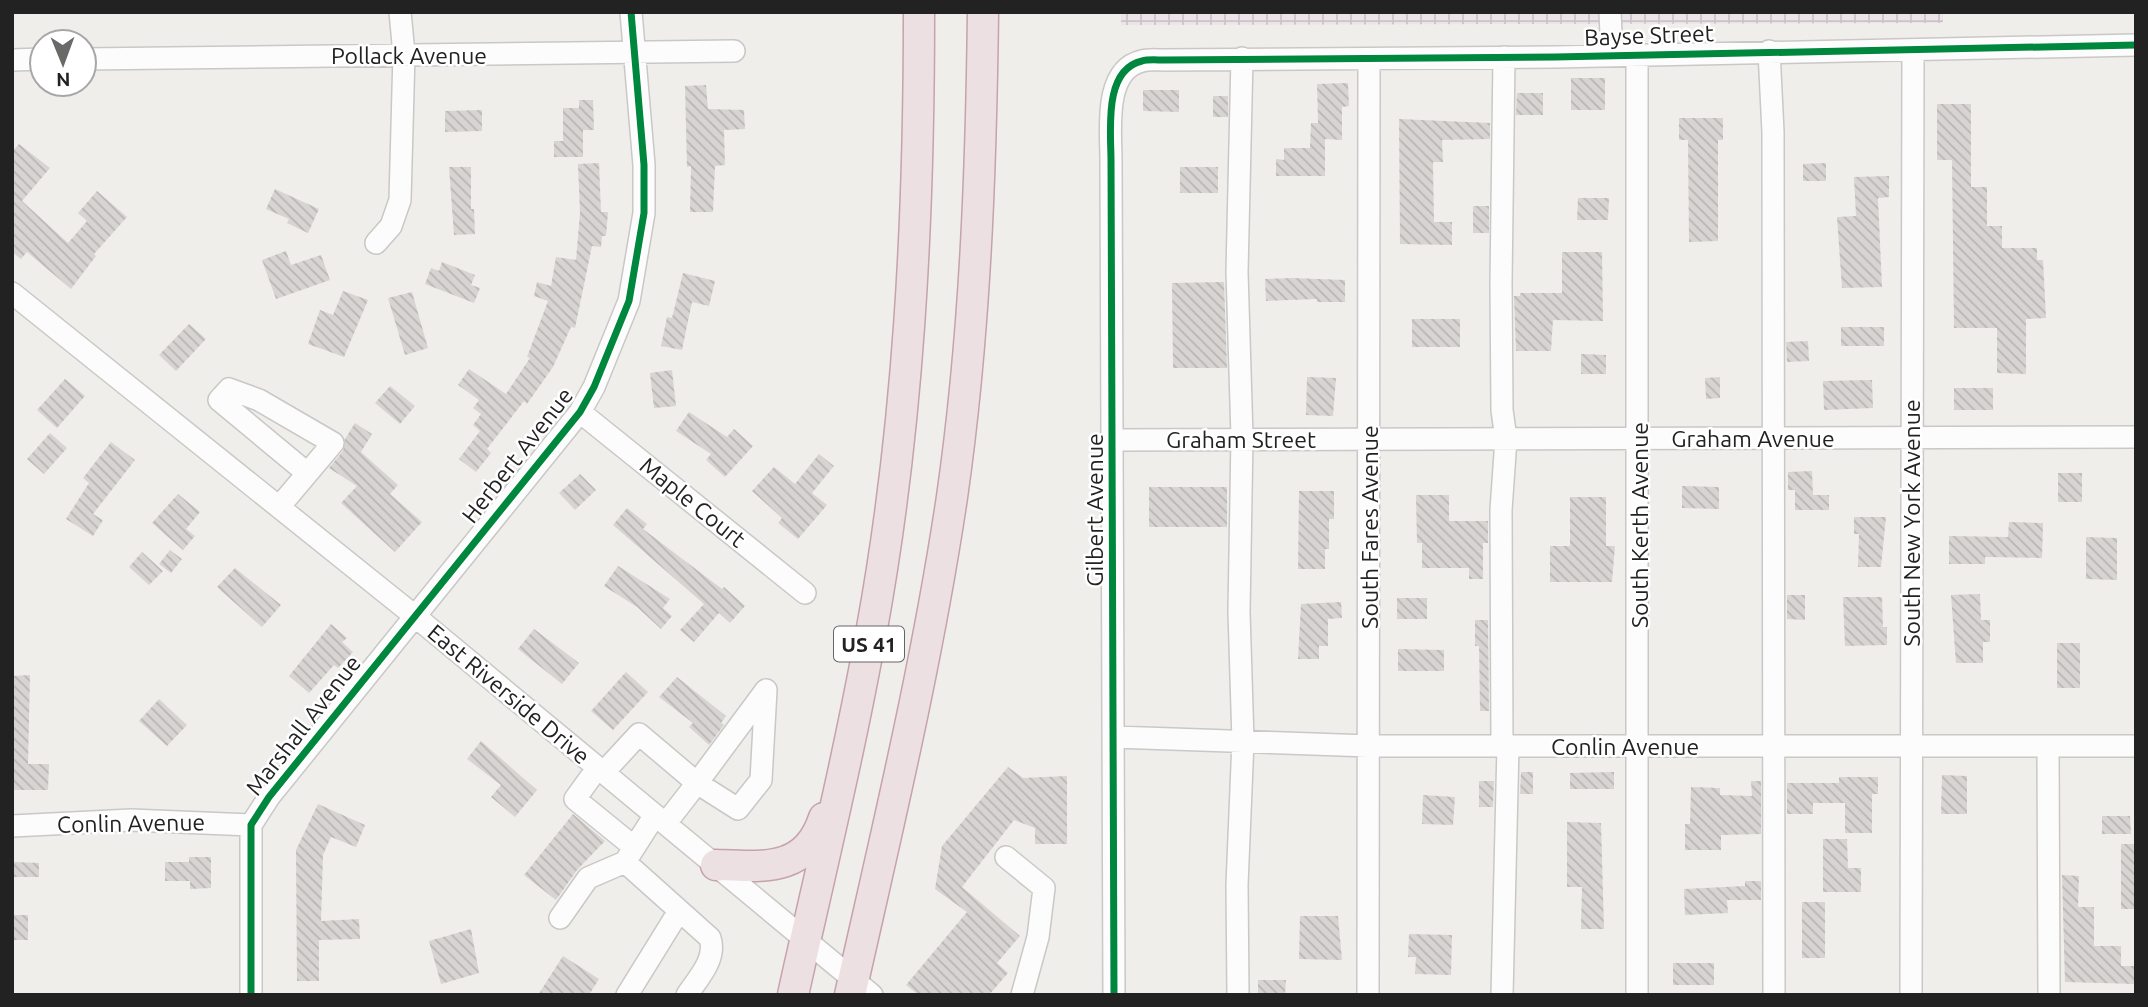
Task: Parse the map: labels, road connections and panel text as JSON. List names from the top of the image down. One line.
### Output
{"streets":{"highway":["US 41"],"street":["Bayse Street","Pollack Avenue","Graham Avenue","Graham Street","Herbert Avenue","Maple Court","Gilbert Avenue","South New York Avenue","South Kerth Avenue","South Fares Avenue","East Riverside Drive","Marshall Avenue","Conlin Avenue"]},"crossings":[["Bayse Street","Gilbert Avenue"],["Bayse Street","South New York Avenue"],["Bayse Street","South Kerth Avenue"],["Bayse Street","South Fares Avenue"],["Pollack Avenue","Herbert Avenue"],["Graham Avenue","Graham Street"],["Graham Avenue","South New York Avenue"],["Graham Avenue","South Kerth Avenue"],["Graham Avenue","South Fares Avenue"],["Graham Street","Gilbert Avenue"],["Graham Street","South Fares Avenue"],["Herbert Avenue","Maple Court"],["Herbert Avenue","East Riverside Drive"],["Herbert Avenue","Marshall Avenue"],["Gilbert Avenue","Conlin Avenue"],["South New York Avenue","Conlin Avenue"],["South Kerth Avenue","Conlin Avenue"],["South Fares Avenue","Conlin Avenue"],["US 41","East Riverside Drive"],["East Riverside Drive","Marshall Avenue"],["Marshall Avenue","Conlin Avenue"]],"north":"bottom"}
